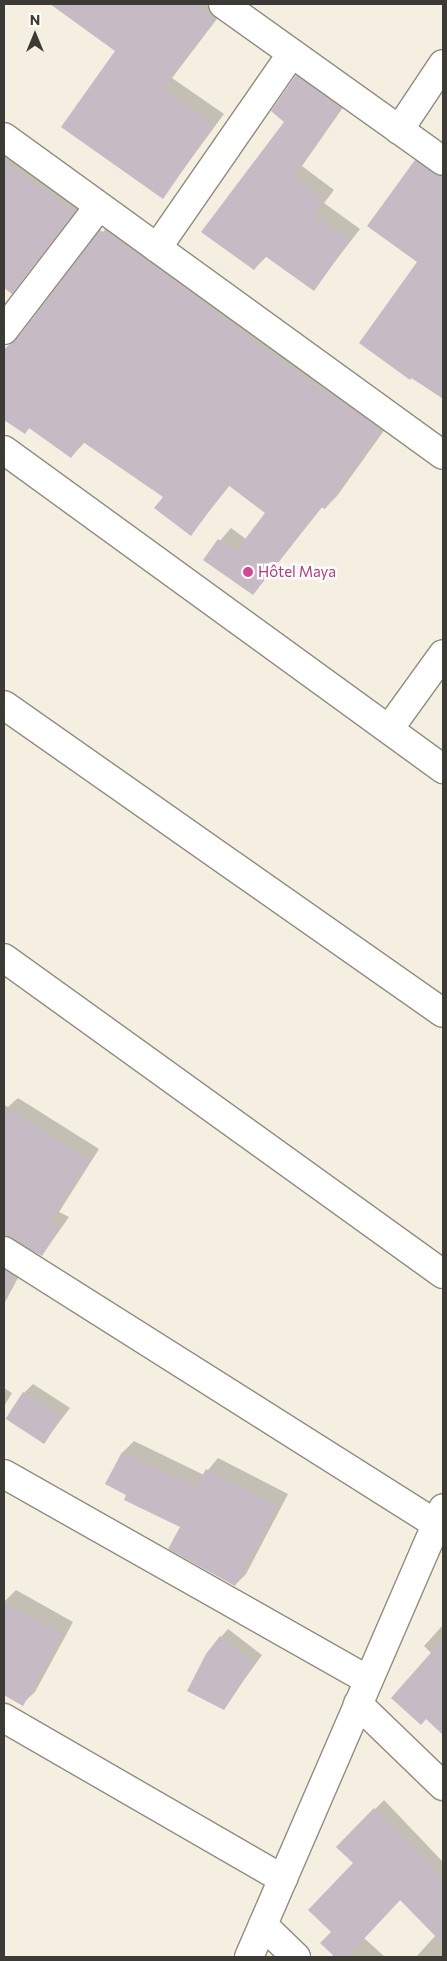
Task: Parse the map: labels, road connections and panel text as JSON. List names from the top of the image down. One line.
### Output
{"places":["Hôtel Maya"],"north":"top"}
